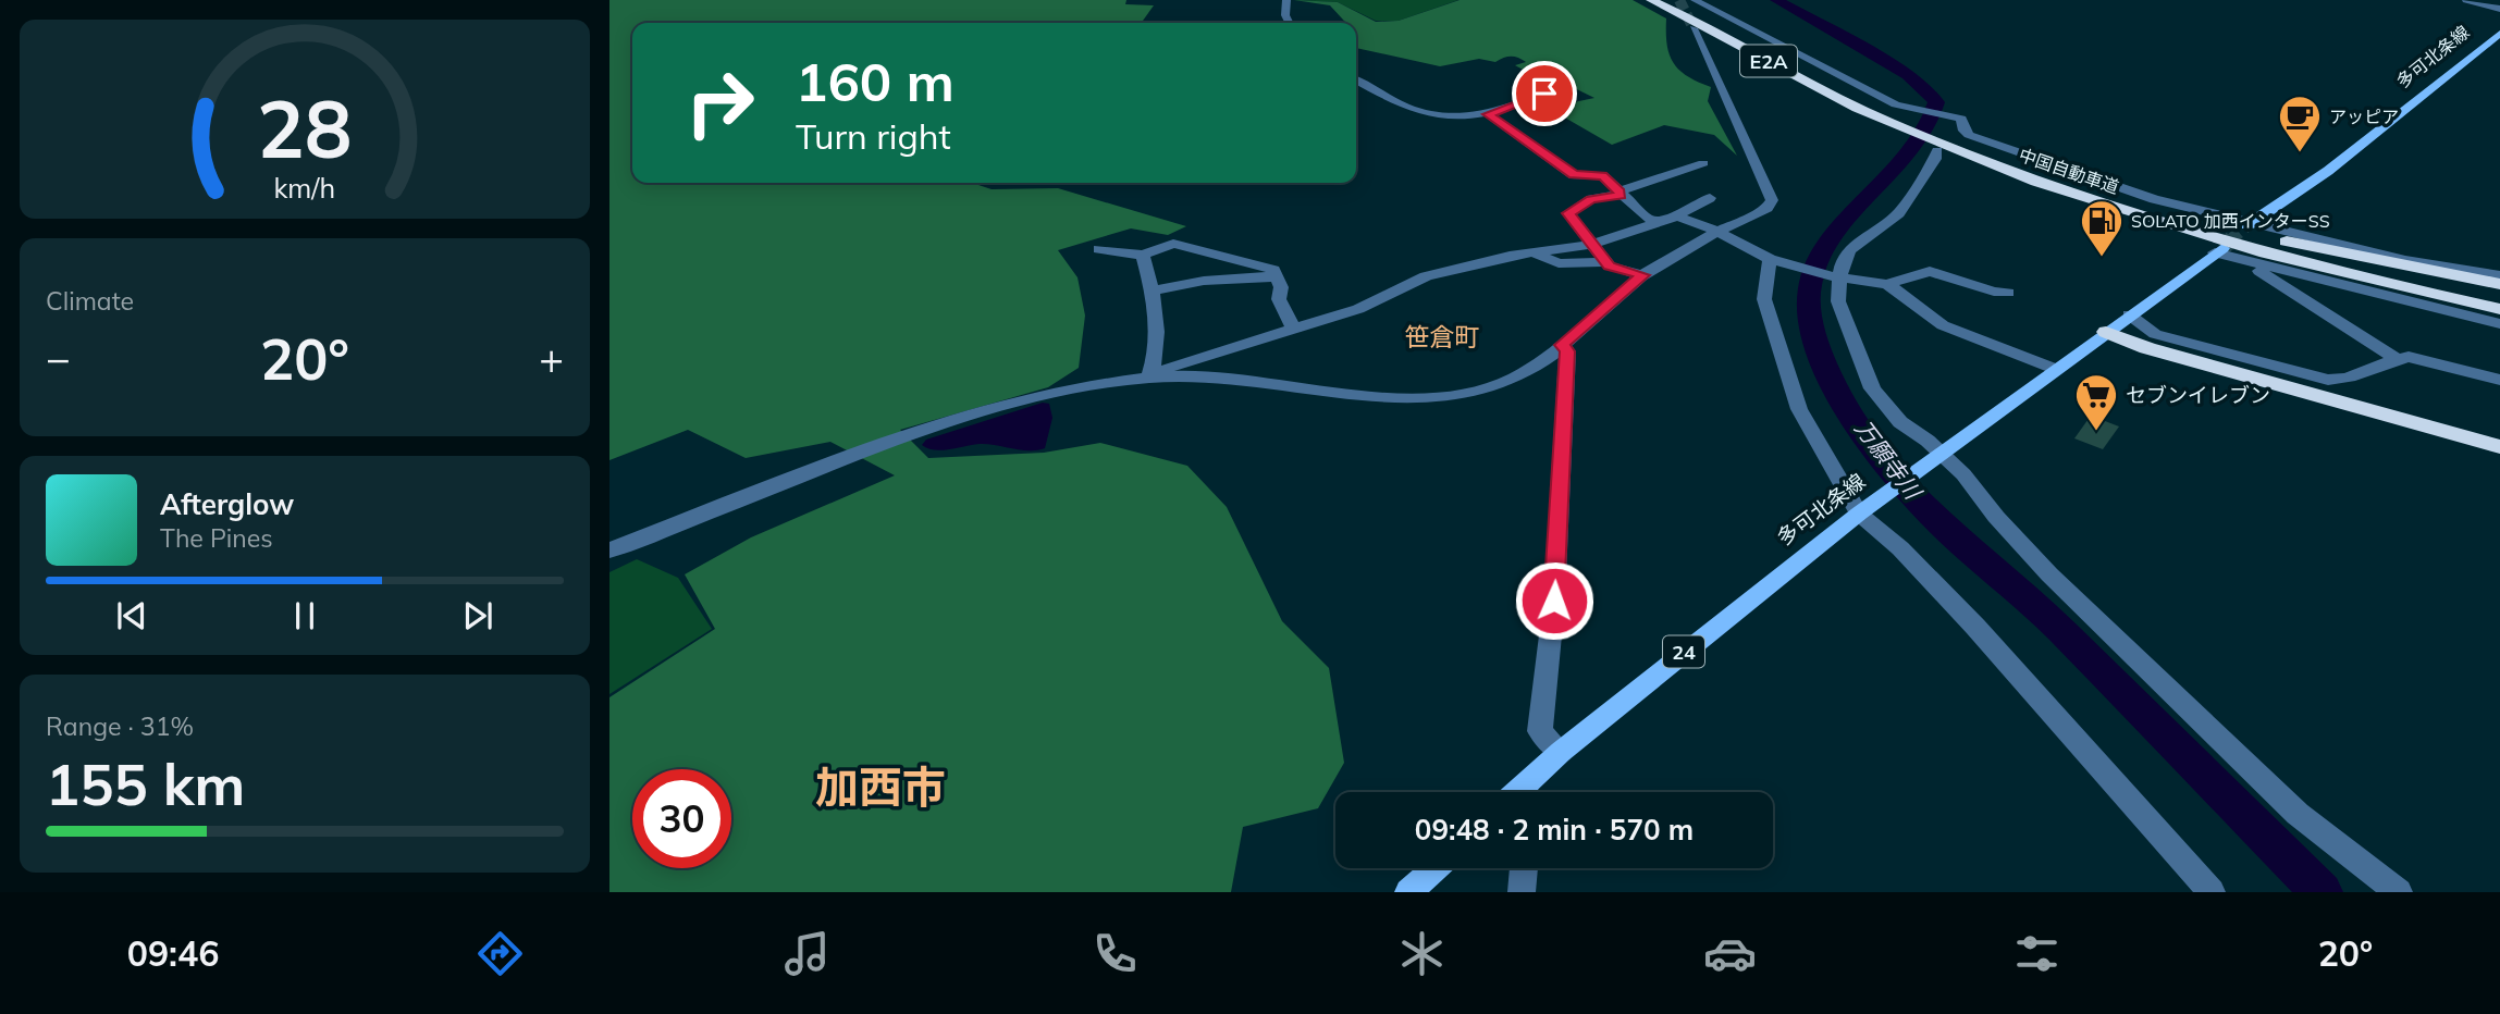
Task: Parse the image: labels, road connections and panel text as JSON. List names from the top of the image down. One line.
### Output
{"streets":{"highway":["E2A","中国自動車道"],"main road":["多可北条線","24"]},"districts":["笹倉町","加西市"],"water":["万願寺川"],"places":{"cafe":["アッピア"],"fuel station":["SOLATO 加西インターSS"],"supermarket":["セブンイレブン"]},"page":{"turn":["160 m","Turn right"],"tile":["Climate",["Range · 31%","155 km"]],"heat":["−","20°","+"],"song":["Afterglow","The Pines"],"limit":"30","trip":"09:48 · 2 min · 570 m","tabs":["09:46","20°"],"gauge":["28","km/h"]}}
